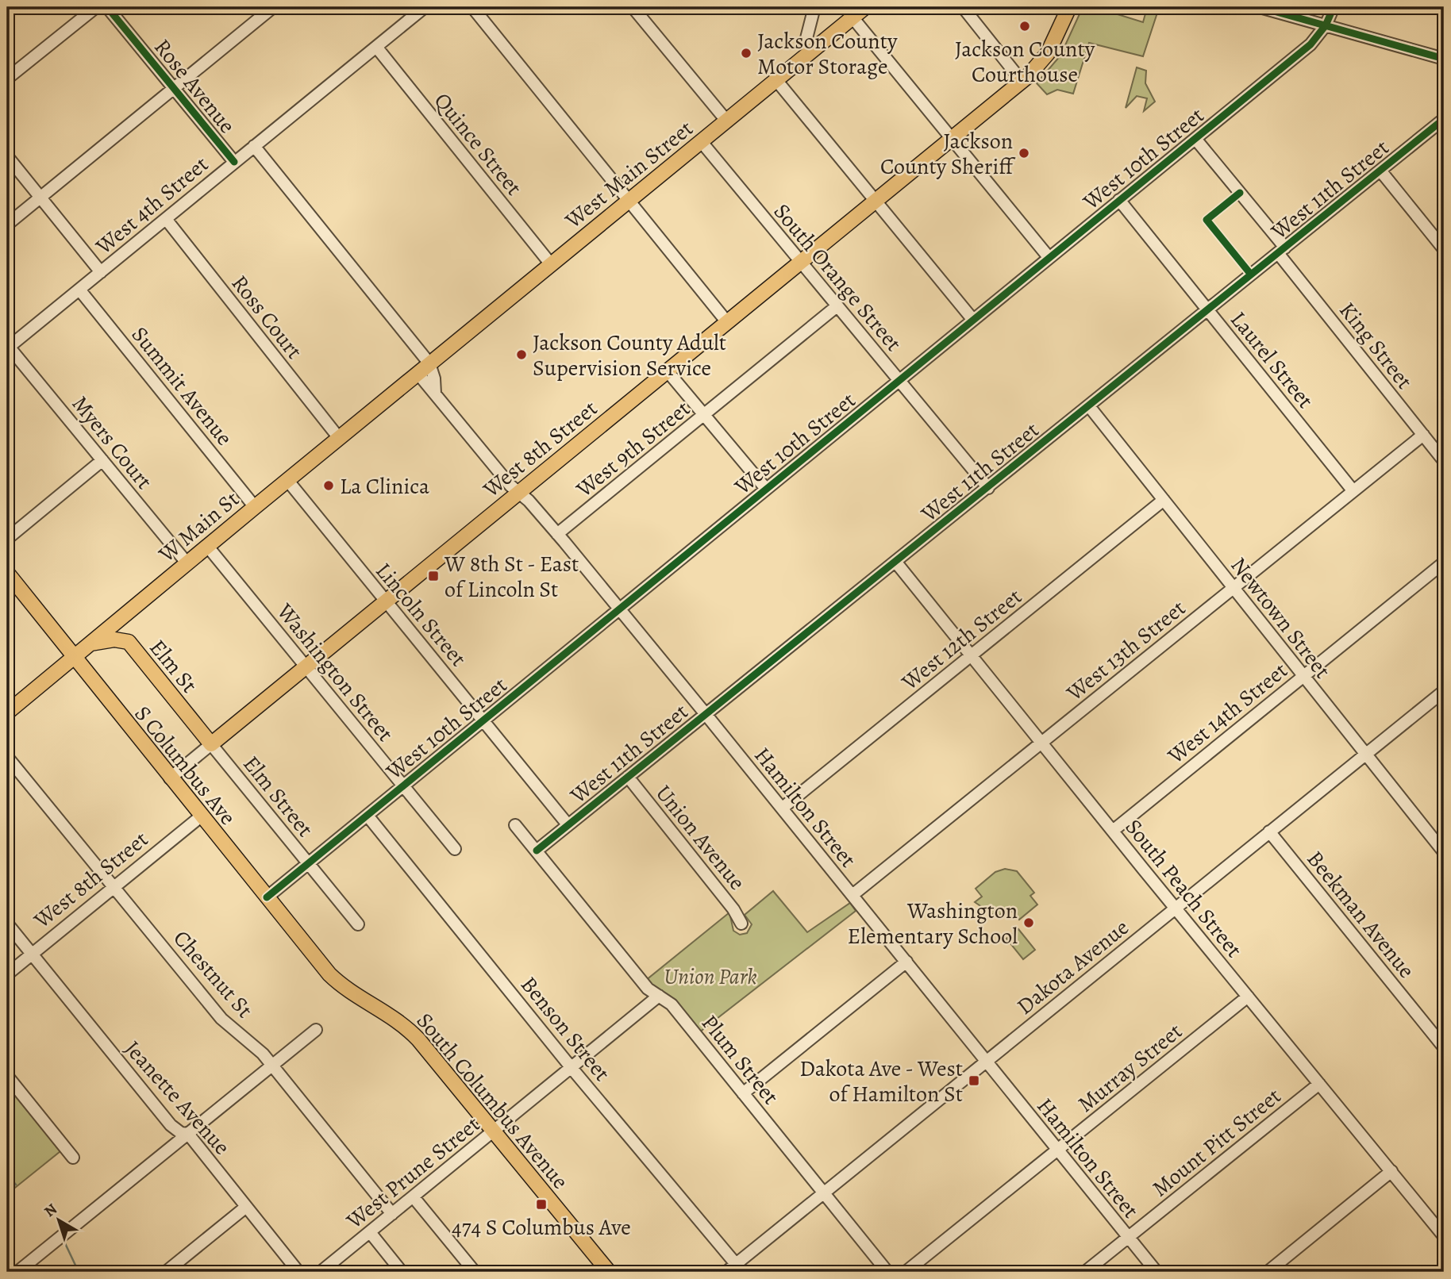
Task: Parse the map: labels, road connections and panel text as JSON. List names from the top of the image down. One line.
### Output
{"streets":{"main road":["West Main Street","West 8th Street","W Main St","Elm St","S Columbus Ave","South Columbus Avenue"],"street":["Rose Avenue","Quince Street","West 10th Street","West 11th Street","West 4th Street","South Orange Street","Ross Court","King Street","Laurel Street","Summit Avenue","Myers Court","West 9th Street","Lincoln Street","Newtown Street","West 12th Street","West 13th Street","Washington Street","West 14th Street","Elm Street","Hamilton Street","Union Avenue","South Peach Street","Beekman Avenue","Dakota Avenue","Chestnut St","Benson Street","Plum Street","Murray Street","Jeanette Avenue","Mount Pitt Street","West Prune Street"]},"crossings":[["Rose Avenue","West Main Street"],["Rose Avenue","West 4th Street"],["Quince Street","West Main Street"],["Quince Street","West 4th Street"],["West 10th Street","South Orange Street"],["West 10th Street","King Street"],["West 10th Street","Laurel Street"],["West 10th Street","Lincoln Street"],["West 10th Street","Washington Street"],["West 10th Street","S Columbus Ave"],["West 10th Street","Elm Street"],["West 10th Street","Hamilton Street"],["West 10th Street","Benson Street"],["West 10th Street","South Columbus Avenue"],["West Main Street","South Orange Street"],["West Main Street","W Main St"],["West Main Street","Hamilton Street"],["West 11th Street","South Orange Street"],["West 11th Street","King Street"],["West 11th Street","Laurel Street"],["West 11th Street","Lincoln Street"],["West 11th Street","Newtown Street"],["West 11th Street","Hamilton Street"],["West 11th Street","Union Avenue"],["West 11th Street","South Peach Street"],["West 11th Street","Plum Street"],["West 4th Street","Ross Court"],["West 4th Street","Summit Avenue"],["West 4th Street","Myers Court"],["South Orange Street","West 8th Street"],["South Orange Street","West 9th Street"],["Ross Court","W Main St"],["King Street","West 13th Street"],["Laurel Street","West 13th Street"],["Summit Avenue","W Main St"],["Myers Court","W Main St"],["West 8th Street","Lincoln Street"],["West 8th Street","Elm St"],["West 8th Street","Washington Street"],["West 8th Street","S Columbus Ave"],["West 8th Street","Elm Street"],["West 8th Street","Hamilton Street"],["West 8th Street","Chestnut St"],["West 8th Street","Jeanette Avenue"],["West 9th Street","Hamilton Street"],["W Main St","Lincoln Street"],["W Main St","Elm St"],["W Main St","Washington Street"],["W Main St","S Columbus Ave"],["W Main St","Hamilton Street"],["Newtown Street","West 12th Street"],["Newtown Street","West 13th Street"],["Newtown Street","West 14th Street"],["Newtown Street","Dakota Avenue"],["West 12th Street","Hamilton Street"],["West 12th Street","South Peach Street"],["West 13th Street","Hamilton Street"],["West 13th Street","South Peach Street"],["Elm St","Elm Street"],["West 14th Street","South Peach Street"],["S Columbus Ave","South Columbus Avenue"],["Hamilton Street","Dakota Avenue"],["Hamilton Street","Murray Street"],["Hamilton Street","Mount Pitt Street"],["South Peach Street","Dakota Avenue"],["South Peach Street","Murray Street"],["South Peach Street","Mount Pitt Street"],["Beekman Avenue","Dakota Avenue"],["Dakota Avenue","Benson Street"],["Dakota Avenue","Plum Street"],["Chestnut St","West Prune Street"],["Benson Street","West Prune Street"],["Plum Street","West Prune Street"],["South Columbus Avenue","West Prune Street"]],"parks":["Union Park"],"places":{"other":["Jackson County Courthouse","Jackson County Motor Storage","Jackson County Sheriff","Jackson County Adult Supervision Service","La Clinica","Washington Elementary School"],"transit":["W 8th St - East of Lincoln St","Dakota Ave - West of Hamilton St","474 S Columbus Ave"]},"north":"top left"}
